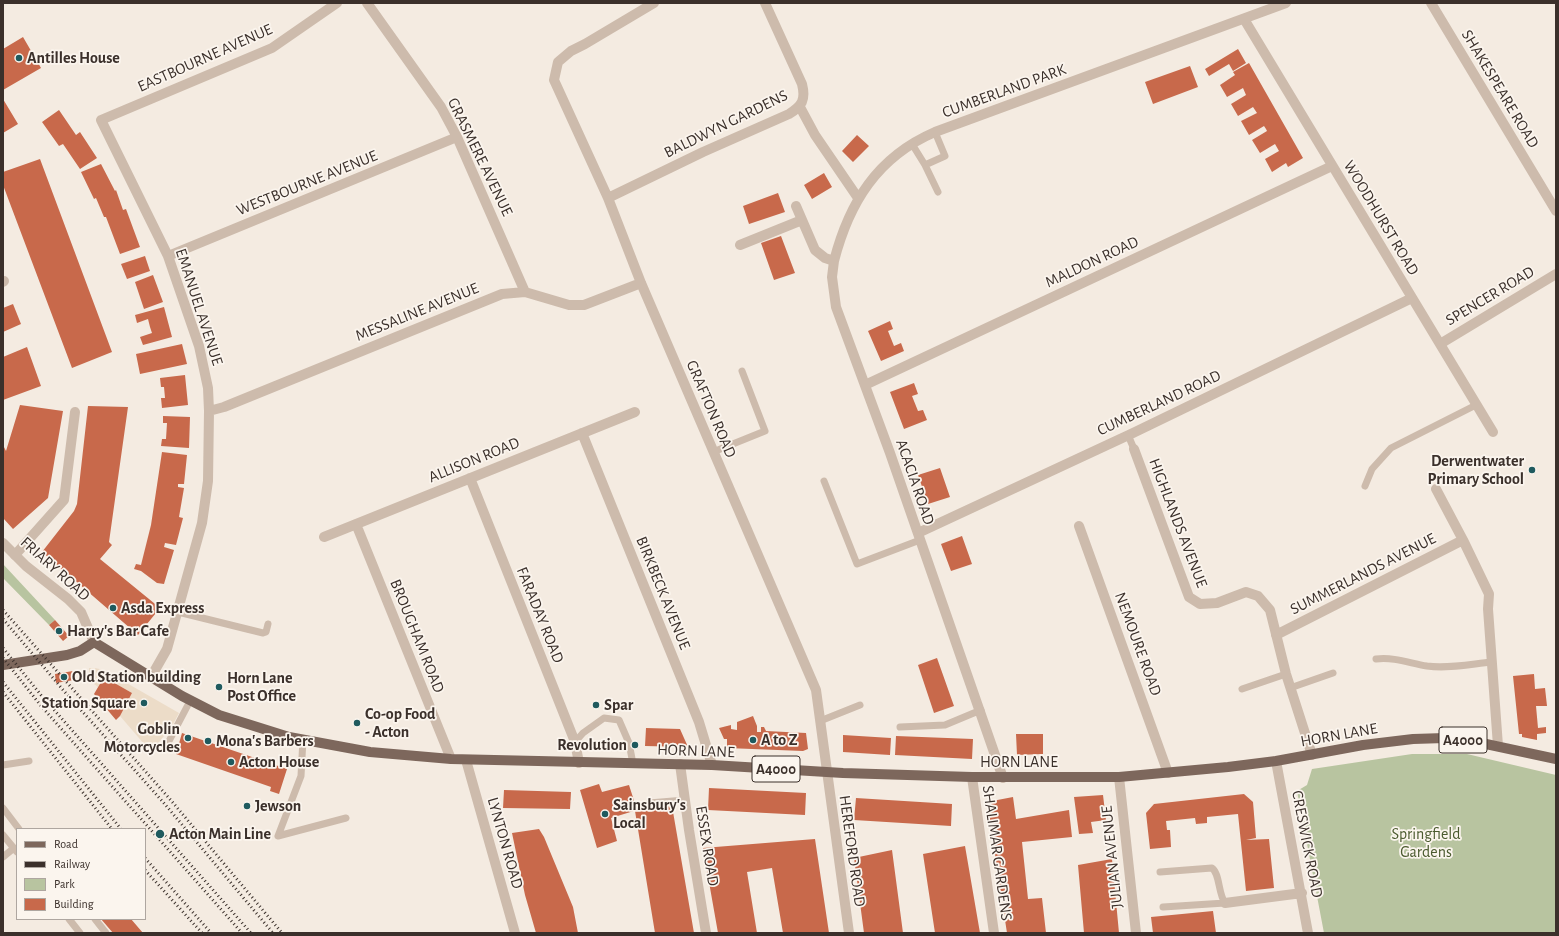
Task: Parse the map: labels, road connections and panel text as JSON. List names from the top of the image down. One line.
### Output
{"streets":{"main road":["HORN LANE","A4000"],"street":["EASTBOURNE AVENUE","SHAKESPEARE ROAD","CUMBERLAND PARK","BALDWYN GARDENS","GRASMERE AVENUE","WESTBOURNE AVENUE","WOODHURST ROAD","MALDON ROAD","SPENCER ROAD","EMANUEL AVENUE","MESSALINE AVENUE","CUMBERLAND ROAD","GRAFTON ROAD","ALLISON ROAD","ACACIA ROAD","HIGHLANDS AVENUE","FRIARY ROAD","SUMMERLANDS AVENUE","BIRKBECK AVENUE","FARADAY ROAD","BROUGHAM ROAD","NEMOURE ROAD","LYNTON ROAD","CRESWICK ROAD","ESSEX ROAD","HEREFORD ROAD","SHALIMAR GARDENS","JULIAN AVENUE"]},"crossings":[["EASTBOURNE AVENUE","EMANUEL AVENUE"],["CUMBERLAND PARK","WOODHURST ROAD"],["CUMBERLAND PARK","ACACIA ROAD"],["BALDWYN GARDENS","GRAFTON ROAD"],["GRASMERE AVENUE","WESTBOURNE AVENUE"],["GRASMERE AVENUE","MESSALINE AVENUE"],["WESTBOURNE AVENUE","EMANUEL AVENUE"],["WOODHURST ROAD","MALDON ROAD"],["WOODHURST ROAD","SPENCER ROAD"],["WOODHURST ROAD","CUMBERLAND ROAD"],["MALDON ROAD","ACACIA ROAD"],["EMANUEL AVENUE","MESSALINE AVENUE"],["EMANUEL AVENUE","HORN LANE"],["MESSALINE AVENUE","GRAFTON ROAD"],["CUMBERLAND ROAD","ACACIA ROAD"],["CUMBERLAND ROAD","HIGHLANDS AVENUE"],["GRAFTON ROAD","HORN LANE"],["GRAFTON ROAD","HEREFORD ROAD"],["ALLISON ROAD","BIRKBECK AVENUE"],["ALLISON ROAD","FARADAY ROAD"],["ALLISON ROAD","BROUGHAM ROAD"],["ACACIA ROAD","HORN LANE"],["HIGHLANDS AVENUE","SUMMERLANDS AVENUE"],["HIGHLANDS AVENUE","HORN LANE"],["FRIARY ROAD","HORN LANE"],["SUMMERLANDS AVENUE","HORN LANE"],["BIRKBECK AVENUE","HORN LANE"],["FARADAY ROAD","HORN LANE"],["BROUGHAM ROAD","HORN LANE"],["NEMOURE ROAD","HORN LANE"],["HORN LANE","LYNTON ROAD"],["HORN LANE","CRESWICK ROAD"],["HORN LANE","ESSEX ROAD"],["HORN LANE","HEREFORD ROAD"],["HORN LANE","SHALIMAR GARDENS"],["HORN LANE","JULIAN AVENUE"]],"parks":["Springfield Gardens"],"places":["Antilles House","Derwentwater Primary School","Asda Express","Harry's Bar Cafe","Old Station building","Horn Lane Post Office","Station Square","Spar","Co-op Food - Acton","Goblin Motorcycles","A to Z","Mona's Barbers","Revolution","Acton House","Jewson","Sainsbury's Local","Acton Main Line"],"legend":["Road","Railway","Park","Building"]}
